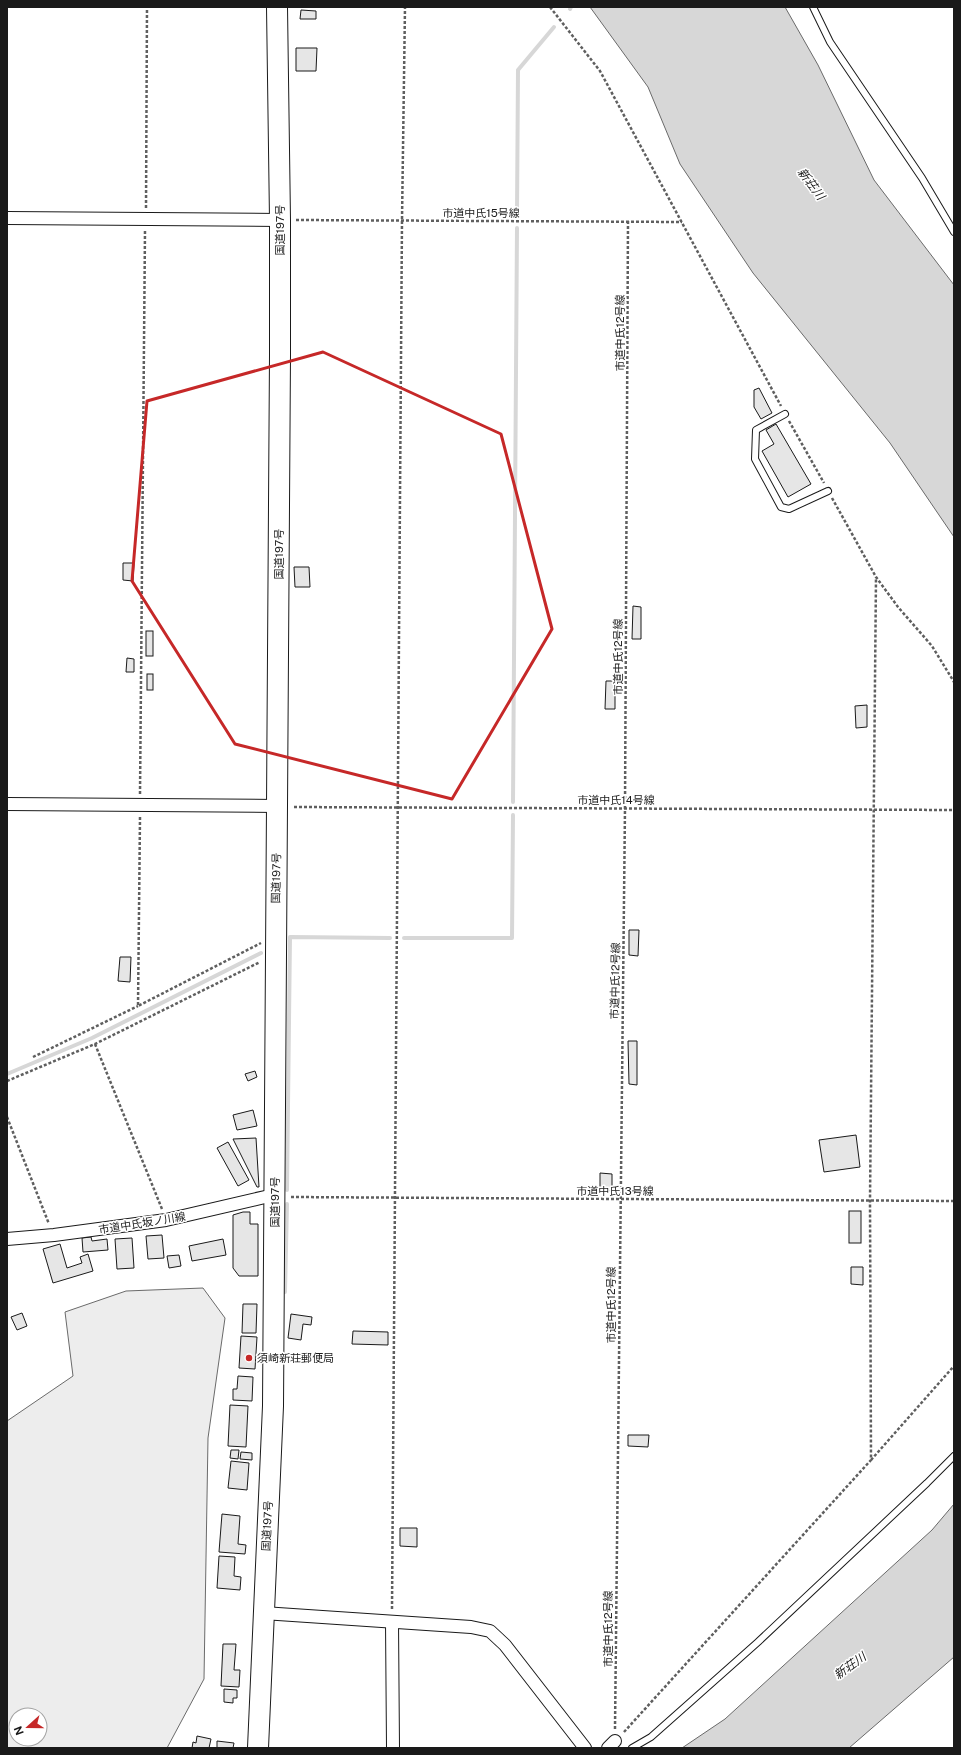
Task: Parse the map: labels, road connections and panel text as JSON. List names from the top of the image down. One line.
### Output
{"streets":{"highway":["国道197号"],"street":["市道中氏坂ノ川線"],"path":["市道中氏15号線","市道中氏12号線","市道中氏14号線","市道中氏13号線"]},"crossings":[["市道中氏15号線","国道197号"],["市道中氏15号線","市道中氏12号線"],["国道197号","市道中氏14号線"],["国道197号","市道中氏13号線"],["国道197号","市道中氏坂ノ川線"],["市道中氏12号線","市道中氏14号線"],["市道中氏12号線","市道中氏13号線"],["市道中氏13号線","市道中氏坂ノ川線"]],"water":["新荘川"],"places":["須崎新荘郵便局"],"north":"left"}
